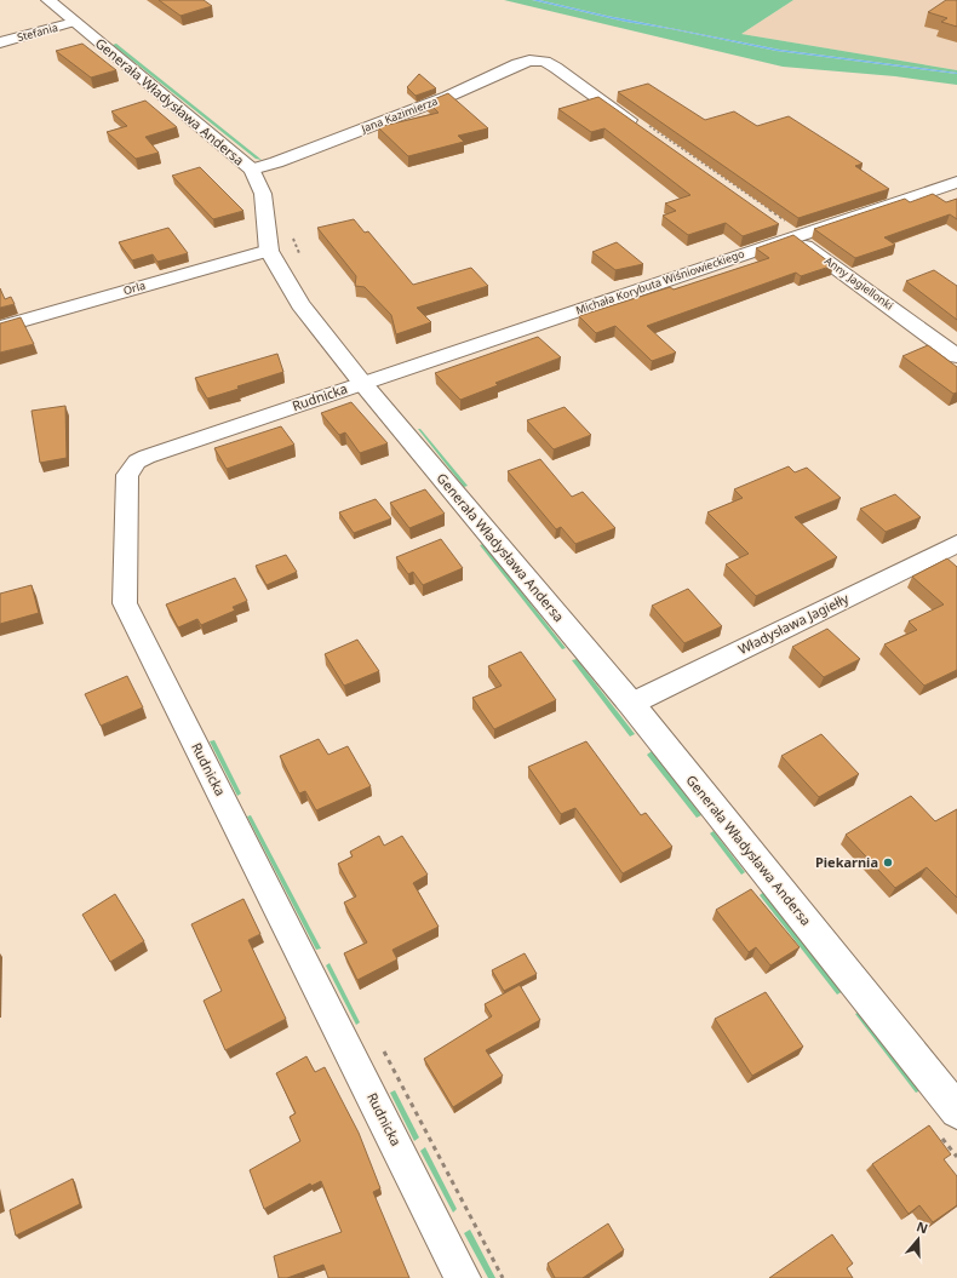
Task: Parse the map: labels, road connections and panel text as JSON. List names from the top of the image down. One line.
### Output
{"streets":{"street":["Stefania","Generała Władysława Andersa","Jana Kazimierza","Michała Korybuta Wiśniowieckiego","Anny Jagiellonki","Orla","Rudnicka","Władysława Jagiełły"]},"crossings":[["Stefania","Generała Władysława Andersa"],["Generała Władysława Andersa","Jana Kazimierza"],["Generała Władysława Andersa","Michała Korybuta Wiśniowieckiego"],["Generała Władysława Andersa","Orla"],["Generała Władysława Andersa","Rudnicka"],["Generała Władysława Andersa","Władysława Jagiełły"],["Michała Korybuta Wiśniowieckiego","Anny Jagiellonki"],["Michała Korybuta Wiśniowieckiego","Rudnicka"]],"places":["Piekarnia"],"north":"top"}
